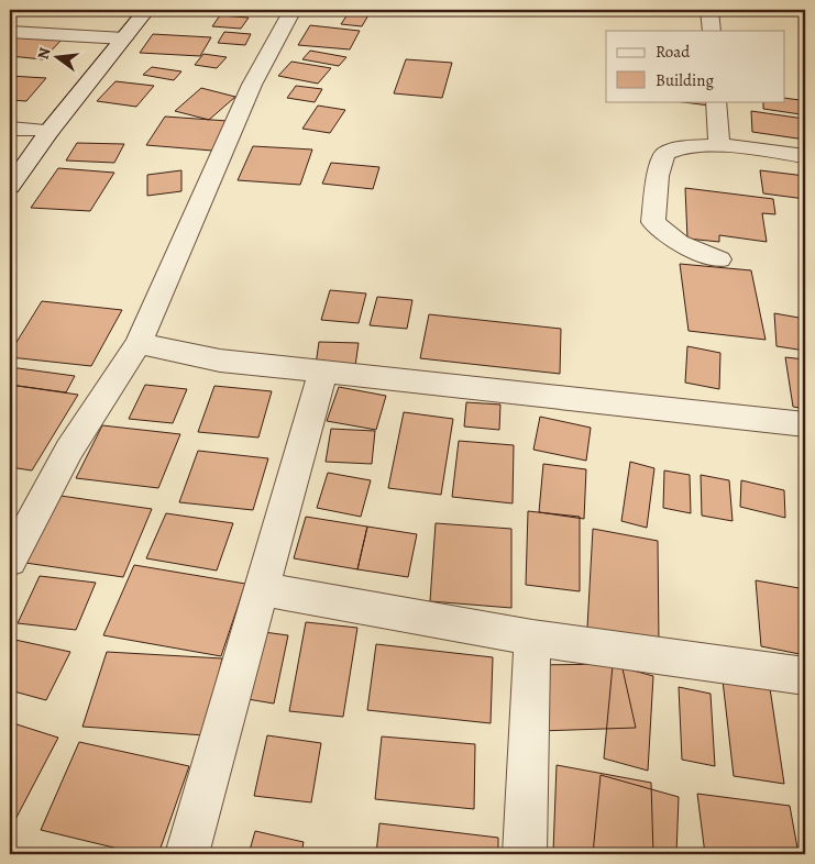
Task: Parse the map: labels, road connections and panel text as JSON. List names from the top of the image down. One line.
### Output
{"legend":["Road","Building"],"north":"left"}
